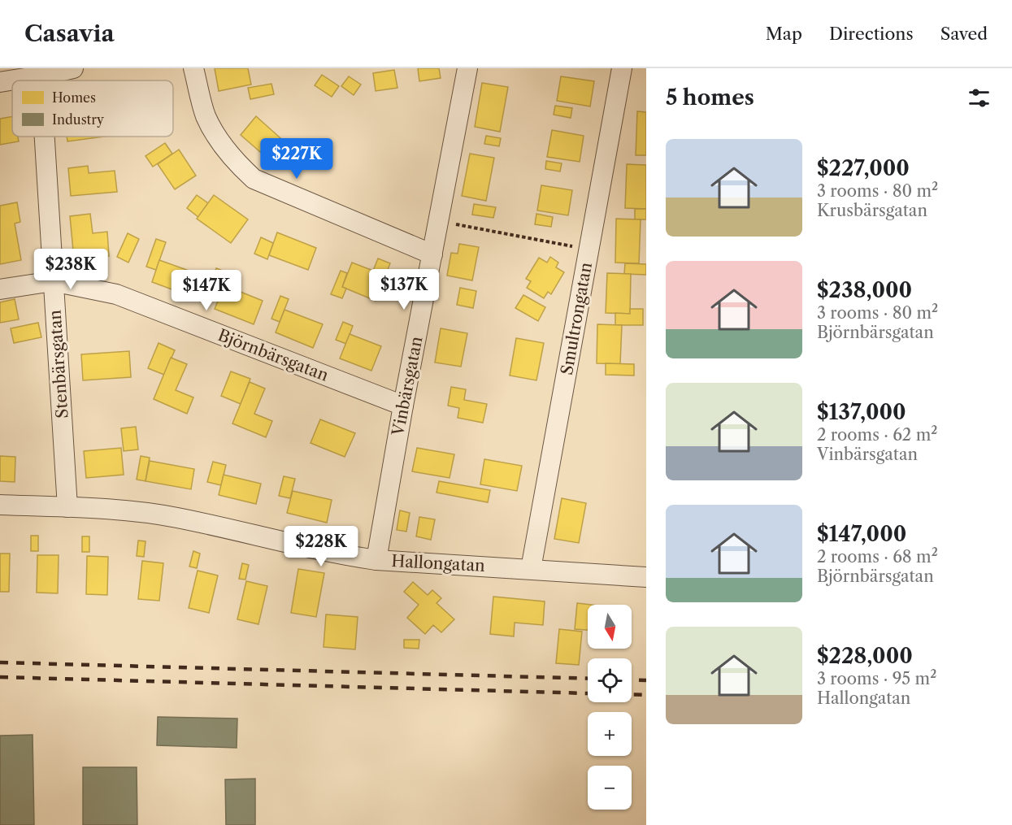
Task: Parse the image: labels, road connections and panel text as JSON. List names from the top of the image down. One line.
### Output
{"streets":{"street":["Smultrongatan","Björnbärsgatan","Stenbärsgatan","Vinbärsgatan","Hallongatan"]},"crossings":[["Smultrongatan","Hallongatan"],["Björnbärsgatan","Stenbärsgatan"],["Björnbärsgatan","Vinbärsgatan"],["Stenbärsgatan","Hallongatan"],["Vinbärsgatan","Hallongatan"]],"legend":["Homes","Industry"],"north":"bottom","page":{"header":"Casavia","nav":["Map","Directions","Saved"],"heading":"5 homes","list":[{"name":"$227,000","note":"3 rooms · 80 m² · Krusbärsgatan"},{"name":"$238,000","note":"3 rooms · 80 m² · Björnbärsgatan"},{"name":"$137,000","note":"2 rooms · 62 m² · Vinbärsgatan"},{"name":"$147,000","note":"2 rooms · 68 m² · Björnbärsgatan"},{"name":"$228,000","note":"3 rooms · 95 m² · Hallongatan"}],"price":["$227K","$238K","$137K","$147K","$228K"],"map_buttons":["+","−"]}}
